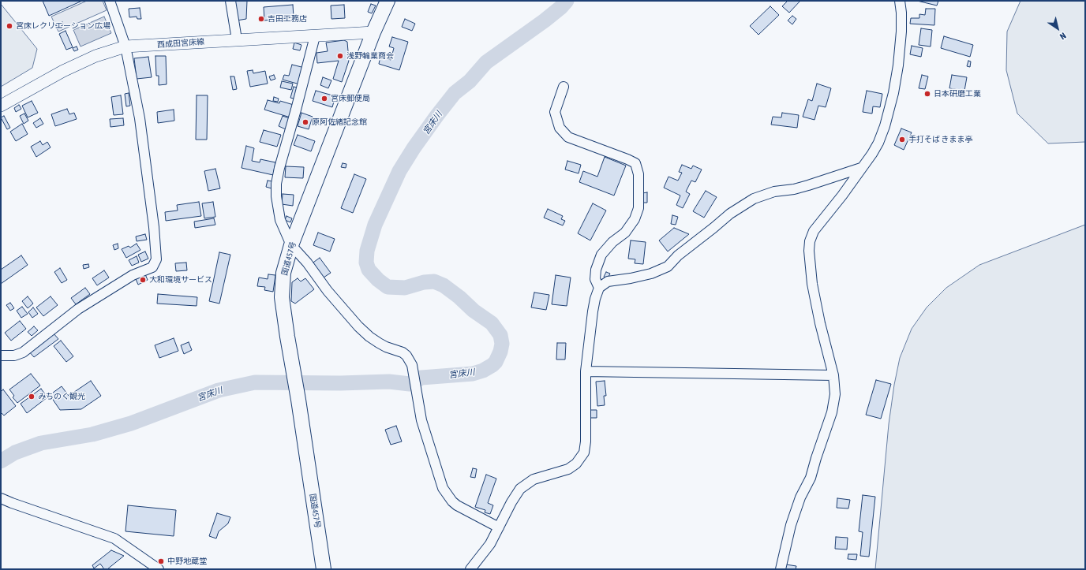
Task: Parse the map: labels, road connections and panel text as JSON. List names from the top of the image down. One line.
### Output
{"streets":{"highway":["国道457号"],"main road":["西成田宮床線"]},"crossings":[["西成田宮床線","国道457号"]],"water":["宮床川"],"places":["吉田工務店","宮床レクリエーション広場","浅野輪業商会","日本研磨工業","宮床郵便局","原阿佐緒記念館","手打そば きまま亭","大和環境サービス","みちのく観光","中野地蔵堂"],"north":"bottom right"}
